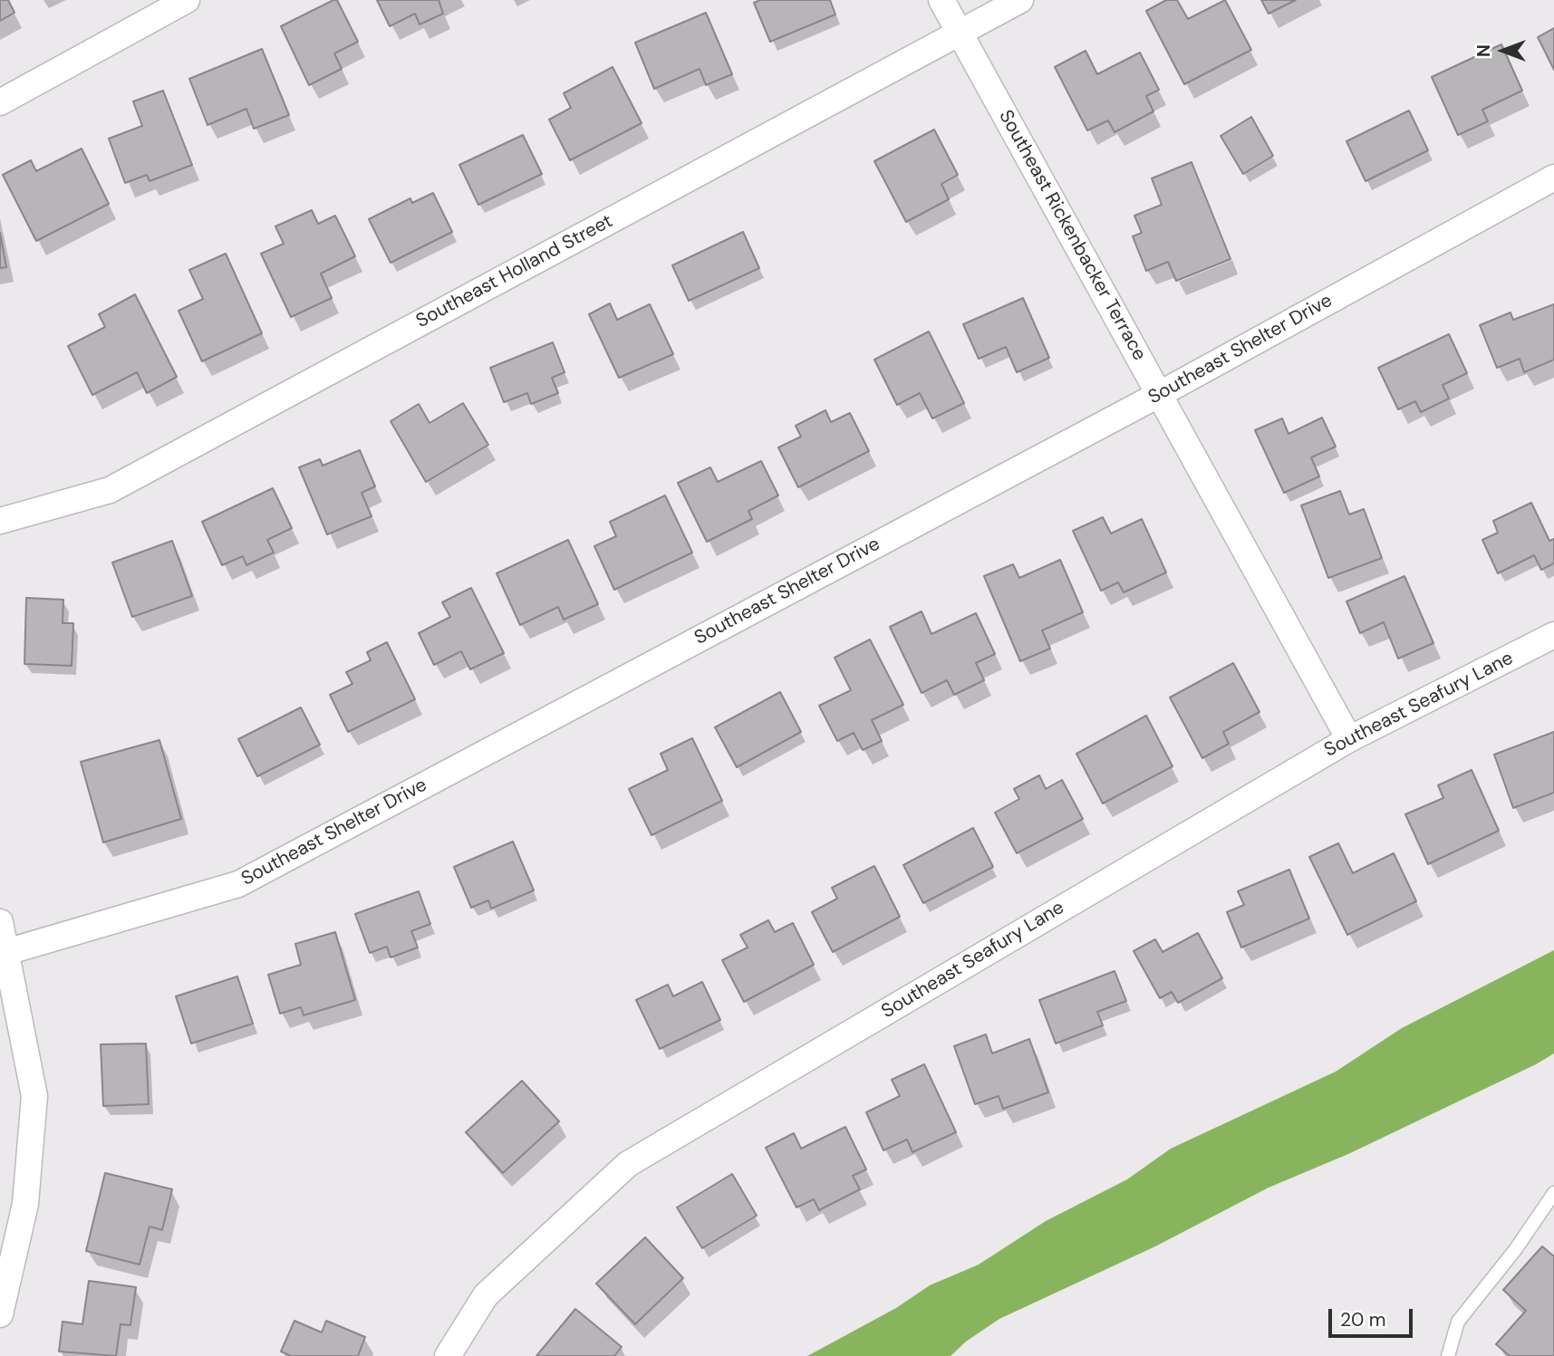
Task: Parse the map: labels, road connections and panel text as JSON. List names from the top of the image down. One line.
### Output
{"streets":{"street":["Southeast Rickenbacker Terrace","Southeast Holland Street","Southeast Shelter Drive","Southeast Seafury Lane"]},"crossings":[["Southeast Rickenbacker Terrace","Southeast Holland Street"],["Southeast Rickenbacker Terrace","Southeast Shelter Drive"],["Southeast Rickenbacker Terrace","Southeast Seafury Lane"]],"scale_bar":"20 m","north":"left"}
